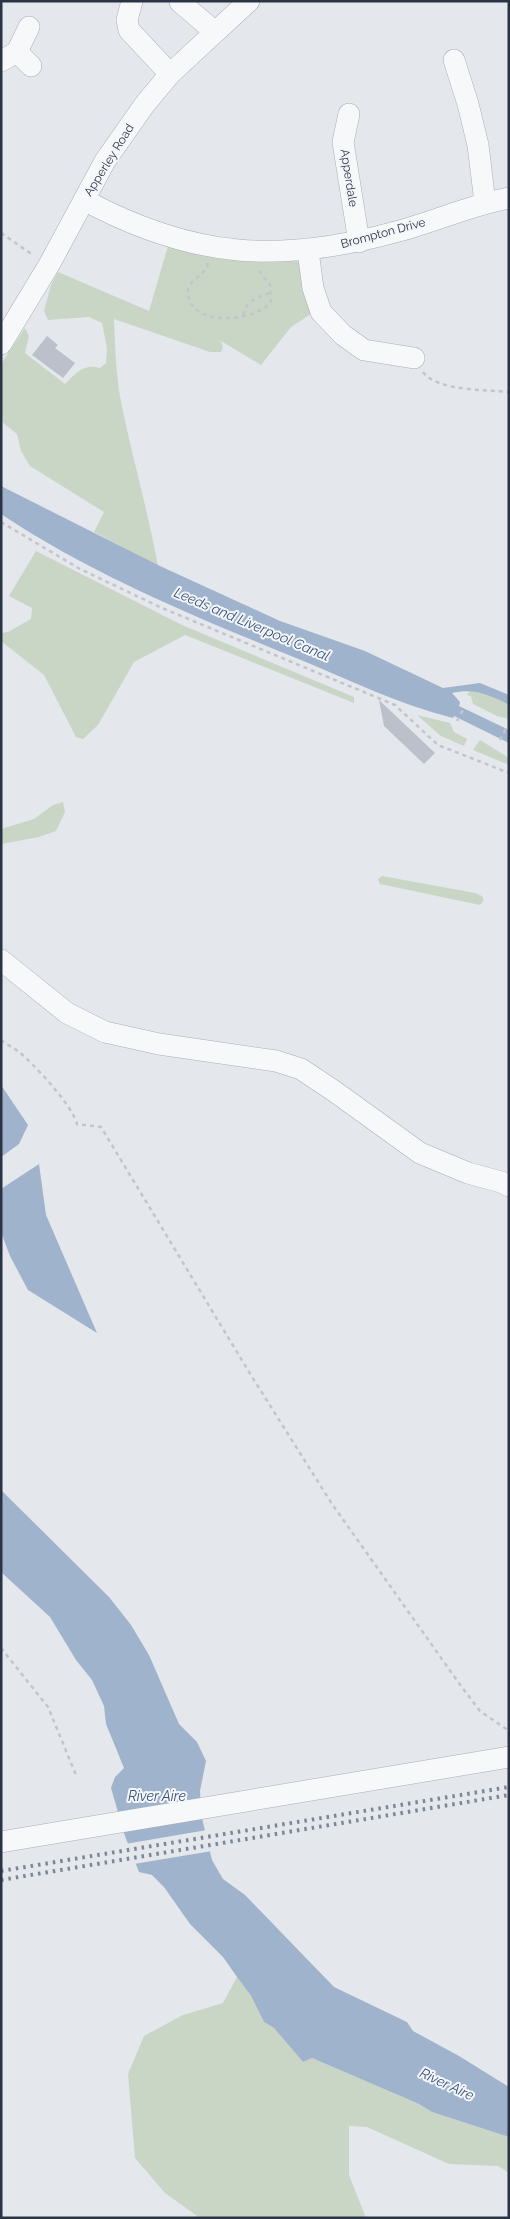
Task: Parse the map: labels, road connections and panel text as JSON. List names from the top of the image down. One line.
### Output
{"streets":{"street":["Apperley Road","Apperdale","Brompton Drive"]},"crossings":[["Apperley Road","Brompton Drive"],["Apperdale","Brompton Drive"]],"water":["Leeds and Liverpool Canal","River Aire"]}
